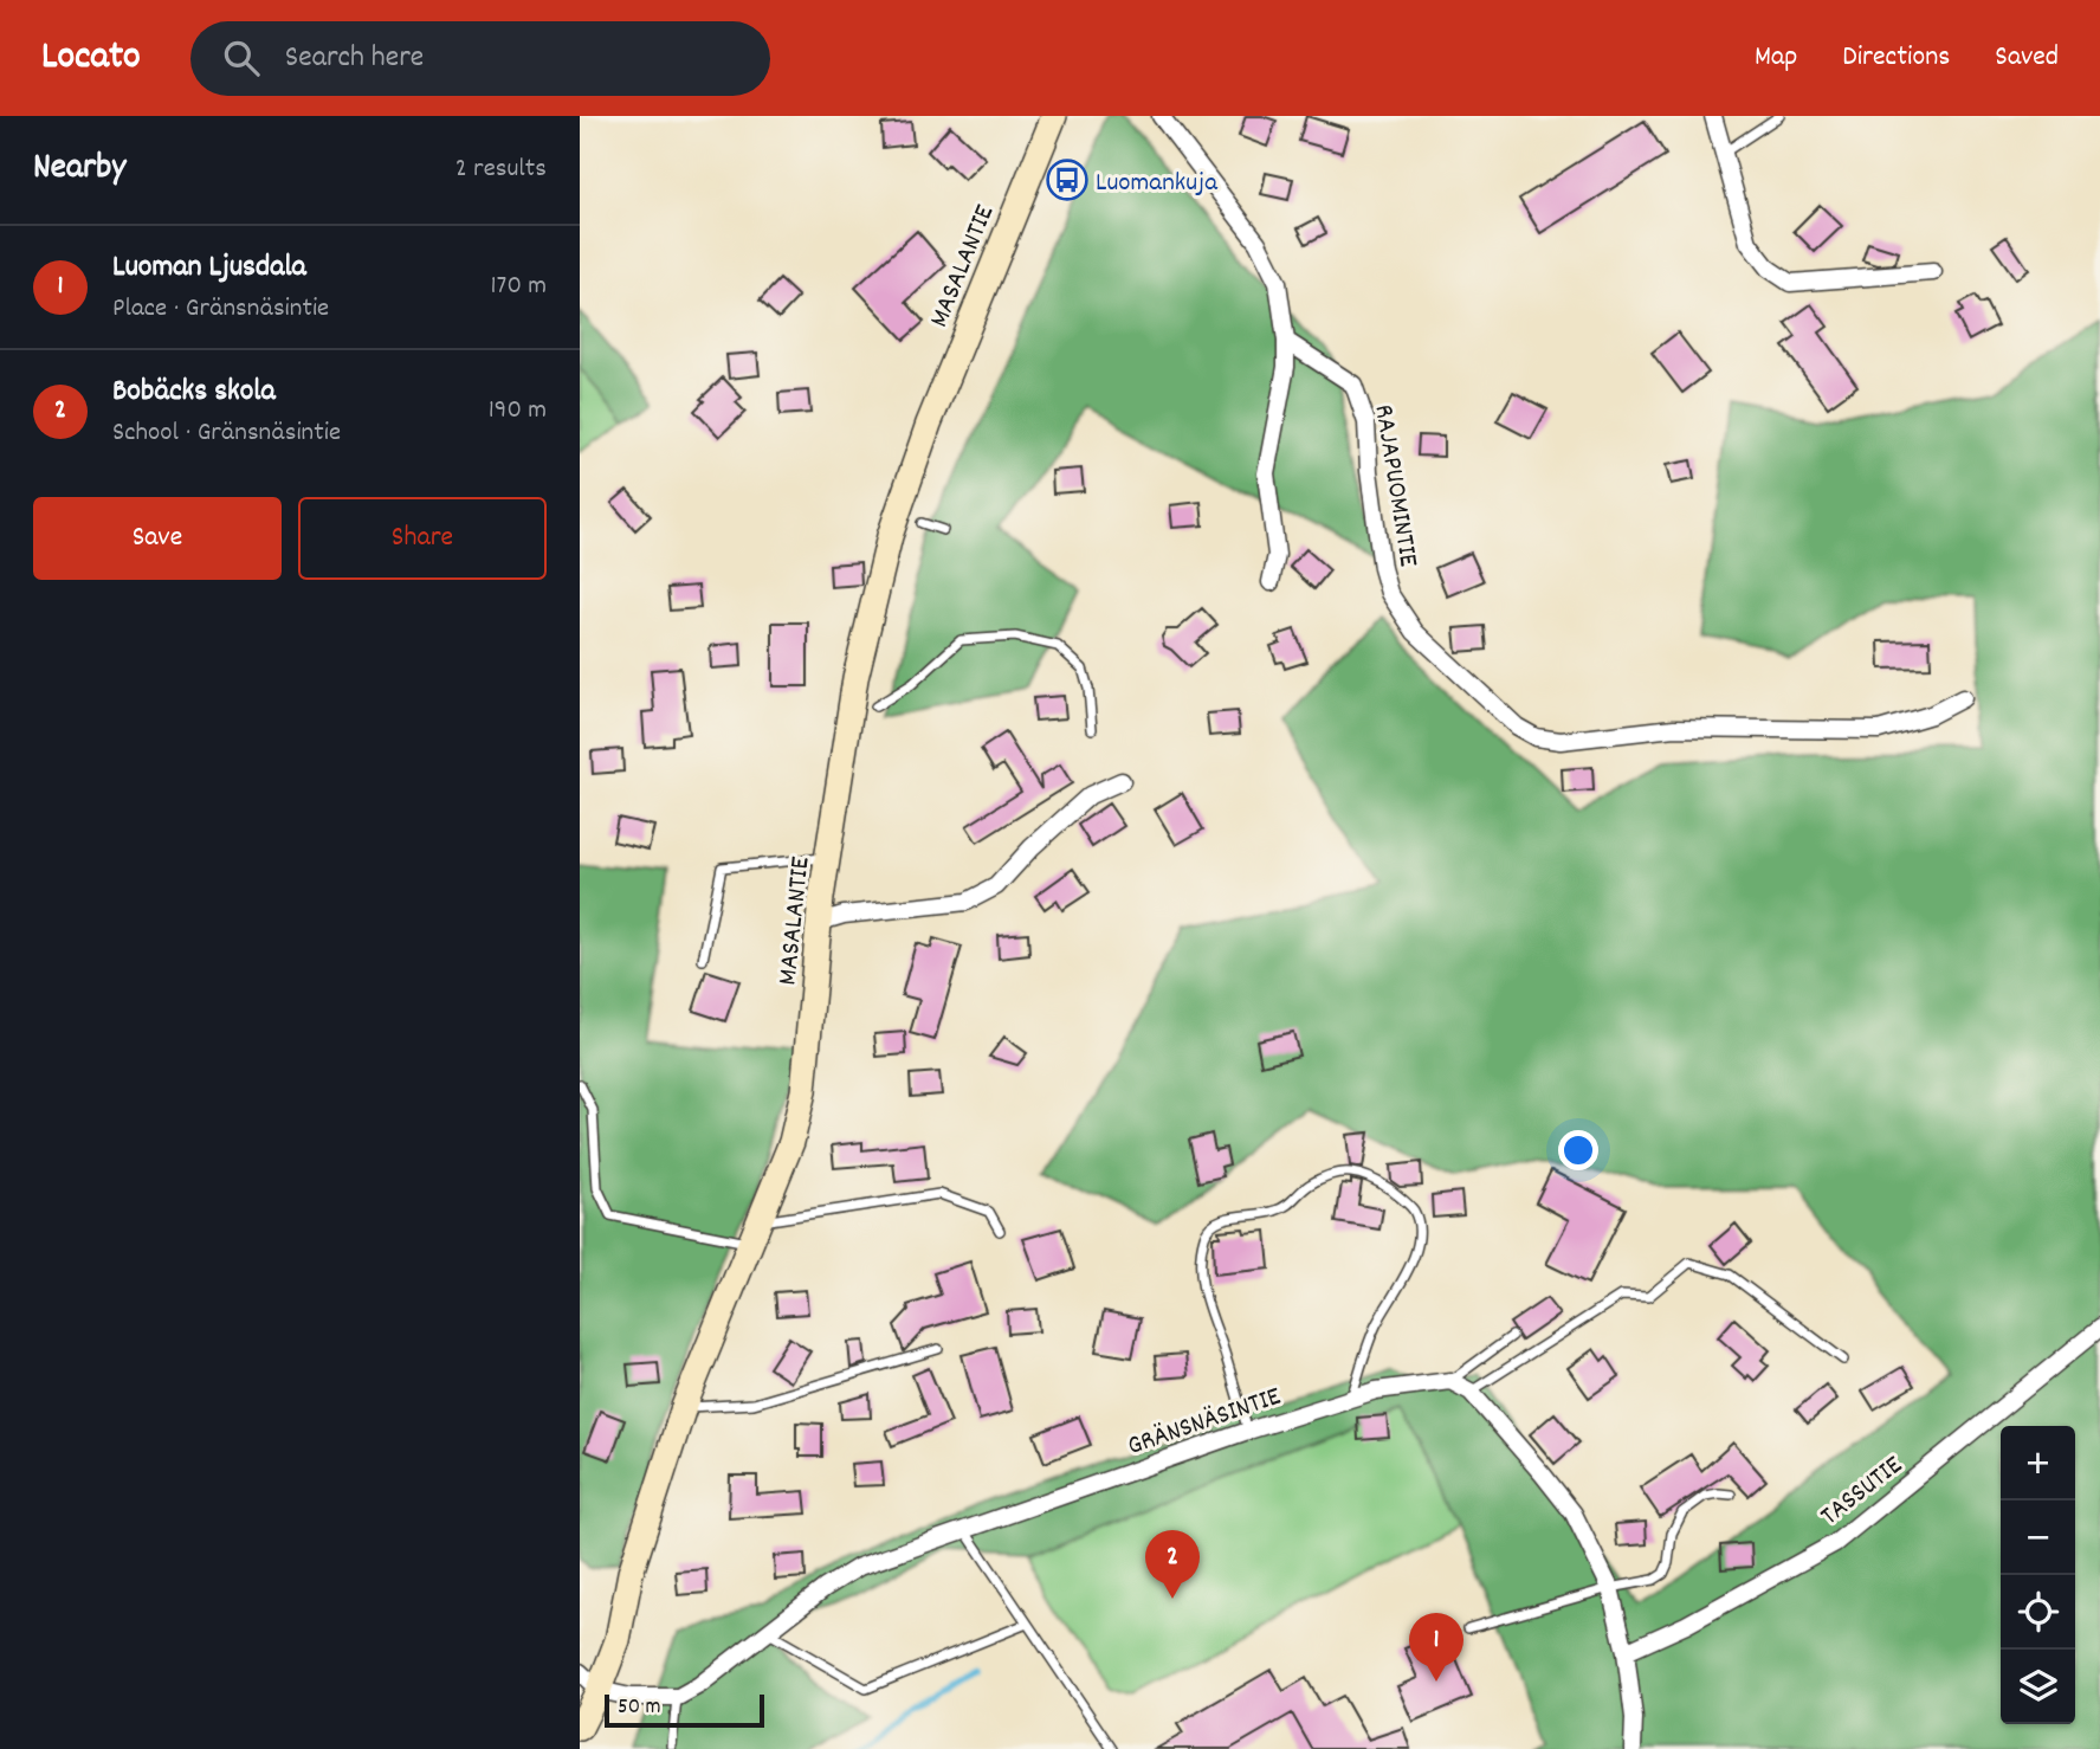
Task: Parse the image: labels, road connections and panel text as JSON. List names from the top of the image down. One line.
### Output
{"streets":{"street":["MASALANTIE","RAJAPUOMINTIE","GRÄNSNÄSINTIE","TASSUTIE"]},"places":{"bus stop":["Luomankuja"]},"scale_bar":"50 m","page":{"header":"Locato","search":"Search here","nav":["Map","Directions","Saved"],"heading":["Nearby","2 results"],"list":[{"mark":"1","name":"Luoman Ljusdala","note":"Place · Gränsnäsintie","value":"170 m"},{"mark":"2","name":"Bobäcks skola","note":"School · Gränsnäsintie","value":"190 m"}],"buttons":["Save","Share"],"map_buttons":["+","−"],"pins":["2","1"],"scale":"50 m"}}
